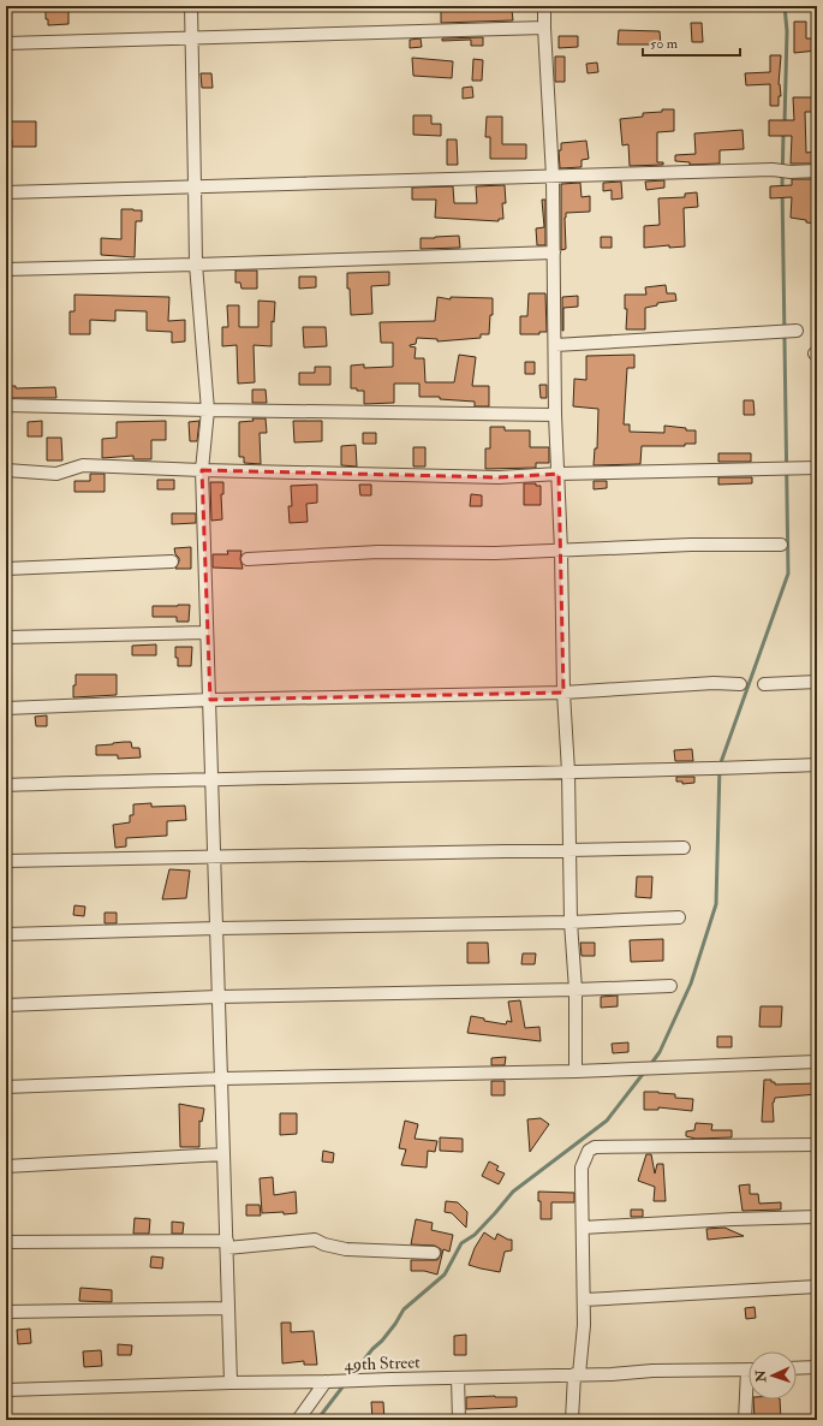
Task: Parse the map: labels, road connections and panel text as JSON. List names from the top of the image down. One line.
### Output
{"streets":{"street":["49th Street"]},"scale_bar":"50 m","north":"left"}
